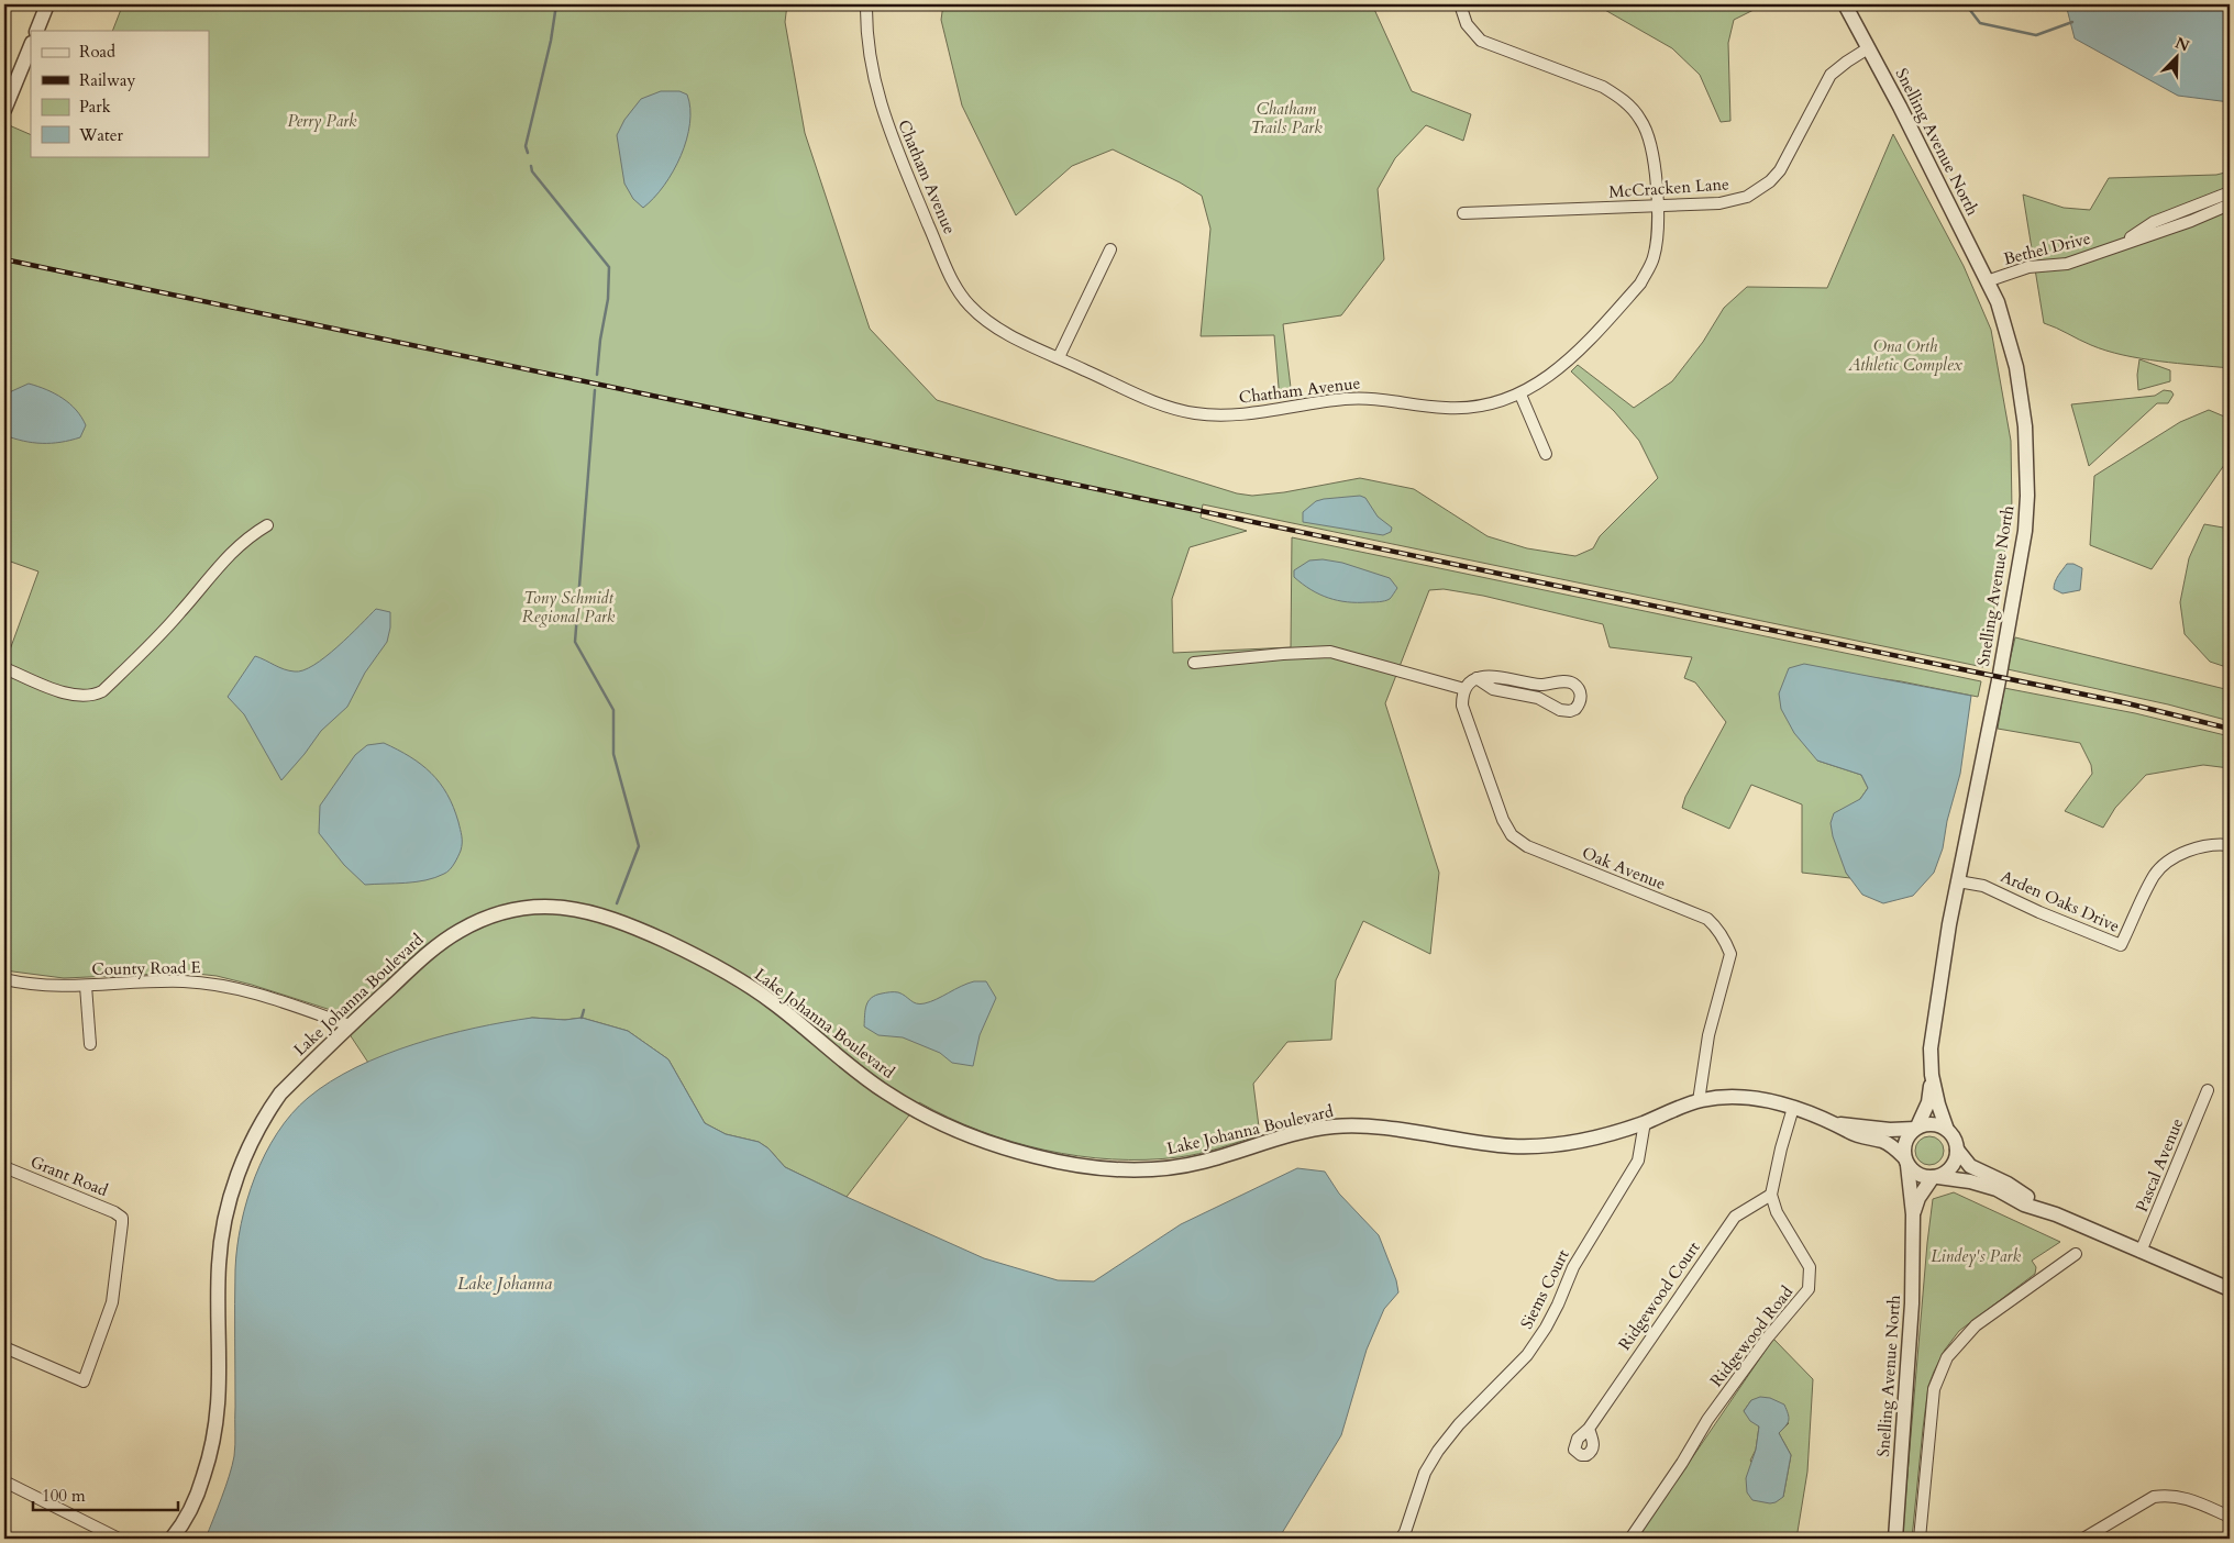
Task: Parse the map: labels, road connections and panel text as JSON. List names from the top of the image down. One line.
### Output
{"streets":{"street":["Snelling Avenue North","Chatham Avenue","McCracken Lane","Bethel Drive","Oak Avenue","Arden Oaks Drive","County Road E","Lake Johanna Boulevard","Pascal Avenue","Grant Road","Siems Court","Ridgewood Court","Ridgewood Road"]},"crossings":[["Snelling Avenue North","McCracken Lane"],["Snelling Avenue North","Bethel Drive"],["Snelling Avenue North","Arden Oaks Drive"],["Snelling Avenue North","Lake Johanna Boulevard"],["Chatham Avenue","McCracken Lane"],["Oak Avenue","Lake Johanna Boulevard"],["County Road E","Lake Johanna Boulevard"],["Lake Johanna Boulevard","Siems Court"],["Ridgewood Court","Ridgewood Road"]],"water":["Lake Johanna"],"parks":["Chatham Trails Park","Perry Park","Ona Orth Athletic Complex","Tony Schmidt Regional Park","Lindey's Park"],"legend":["Road","Railway","Park","Water"],"scale_bar":"100 m","north":"top right"}
